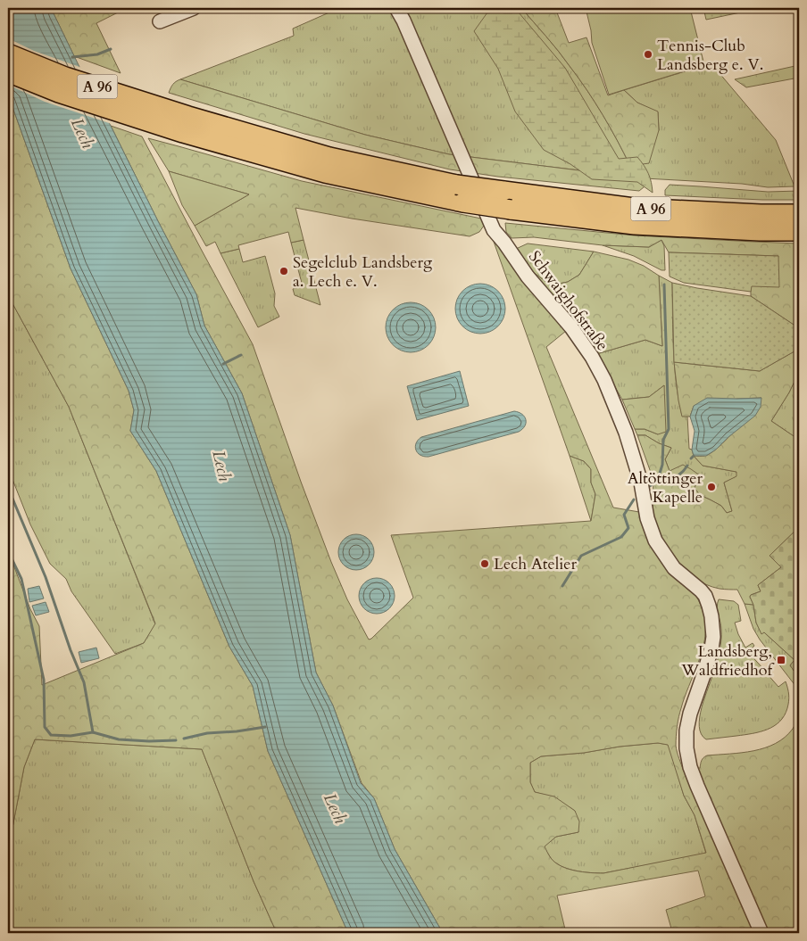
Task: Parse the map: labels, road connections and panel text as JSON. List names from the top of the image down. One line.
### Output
{"streets":{"highway":["A 96"],"street":["Schwaighofstraße"]},"water":["Lech"],"places":{"other":["Tennis-Club Landsberg e. V.","Segelclub Landsberg a. Lech e. V.","Altöttinger Kapelle","Lech Atelier"],"transit":["Landsberg, Waldfriedhof"]}}
